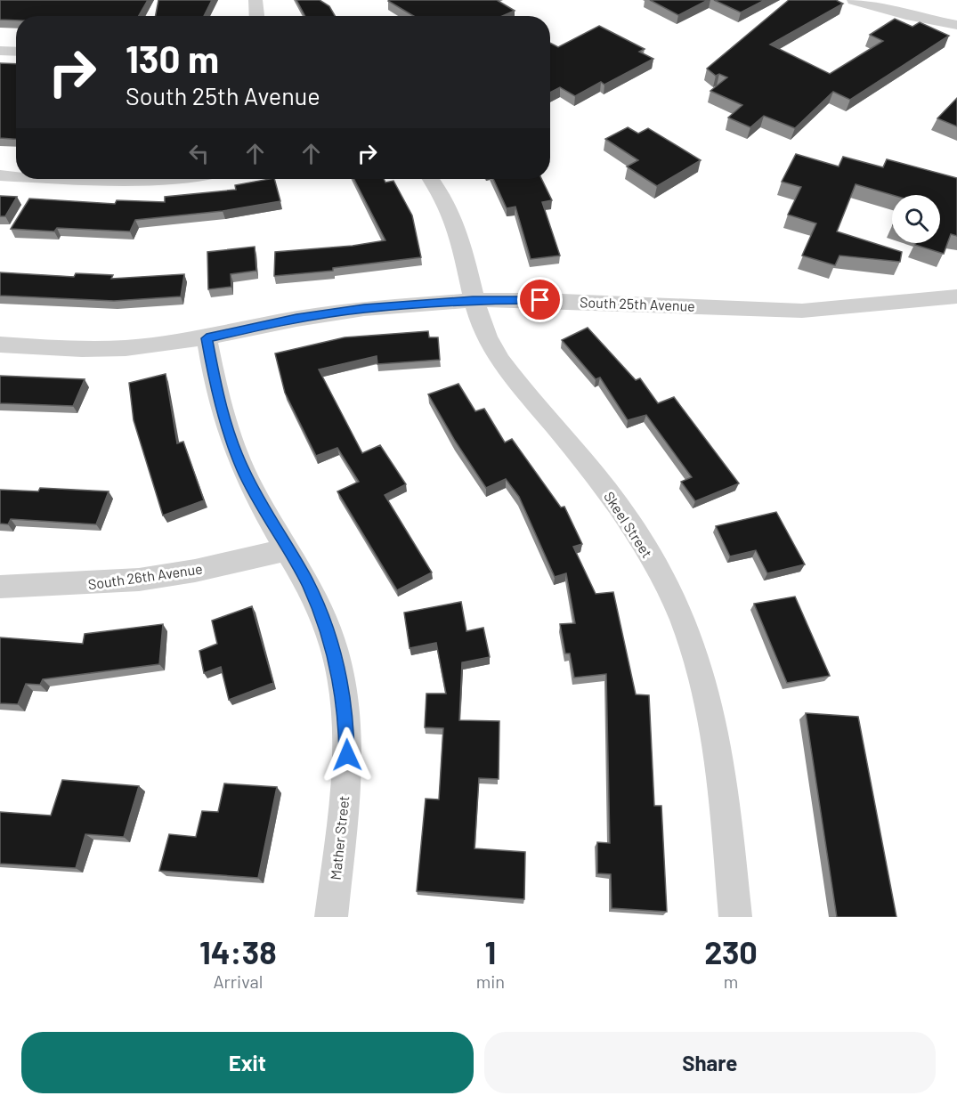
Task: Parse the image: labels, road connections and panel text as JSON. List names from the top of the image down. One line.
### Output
{"streets":{"street":["South 25th Avenue","Skeel Street","South 26th Avenue","Mather Street"]},"crossings":[["South 25th Avenue","Skeel Street"],["South 25th Avenue","Mather Street"],["South 26th Avenue","Mather Street"]],"page":{"turn":["130 m","South 25th Avenue"],"eta":["14:38","Arrival","1","min","230","m"],"buttons":["Exit","Share"]}}
